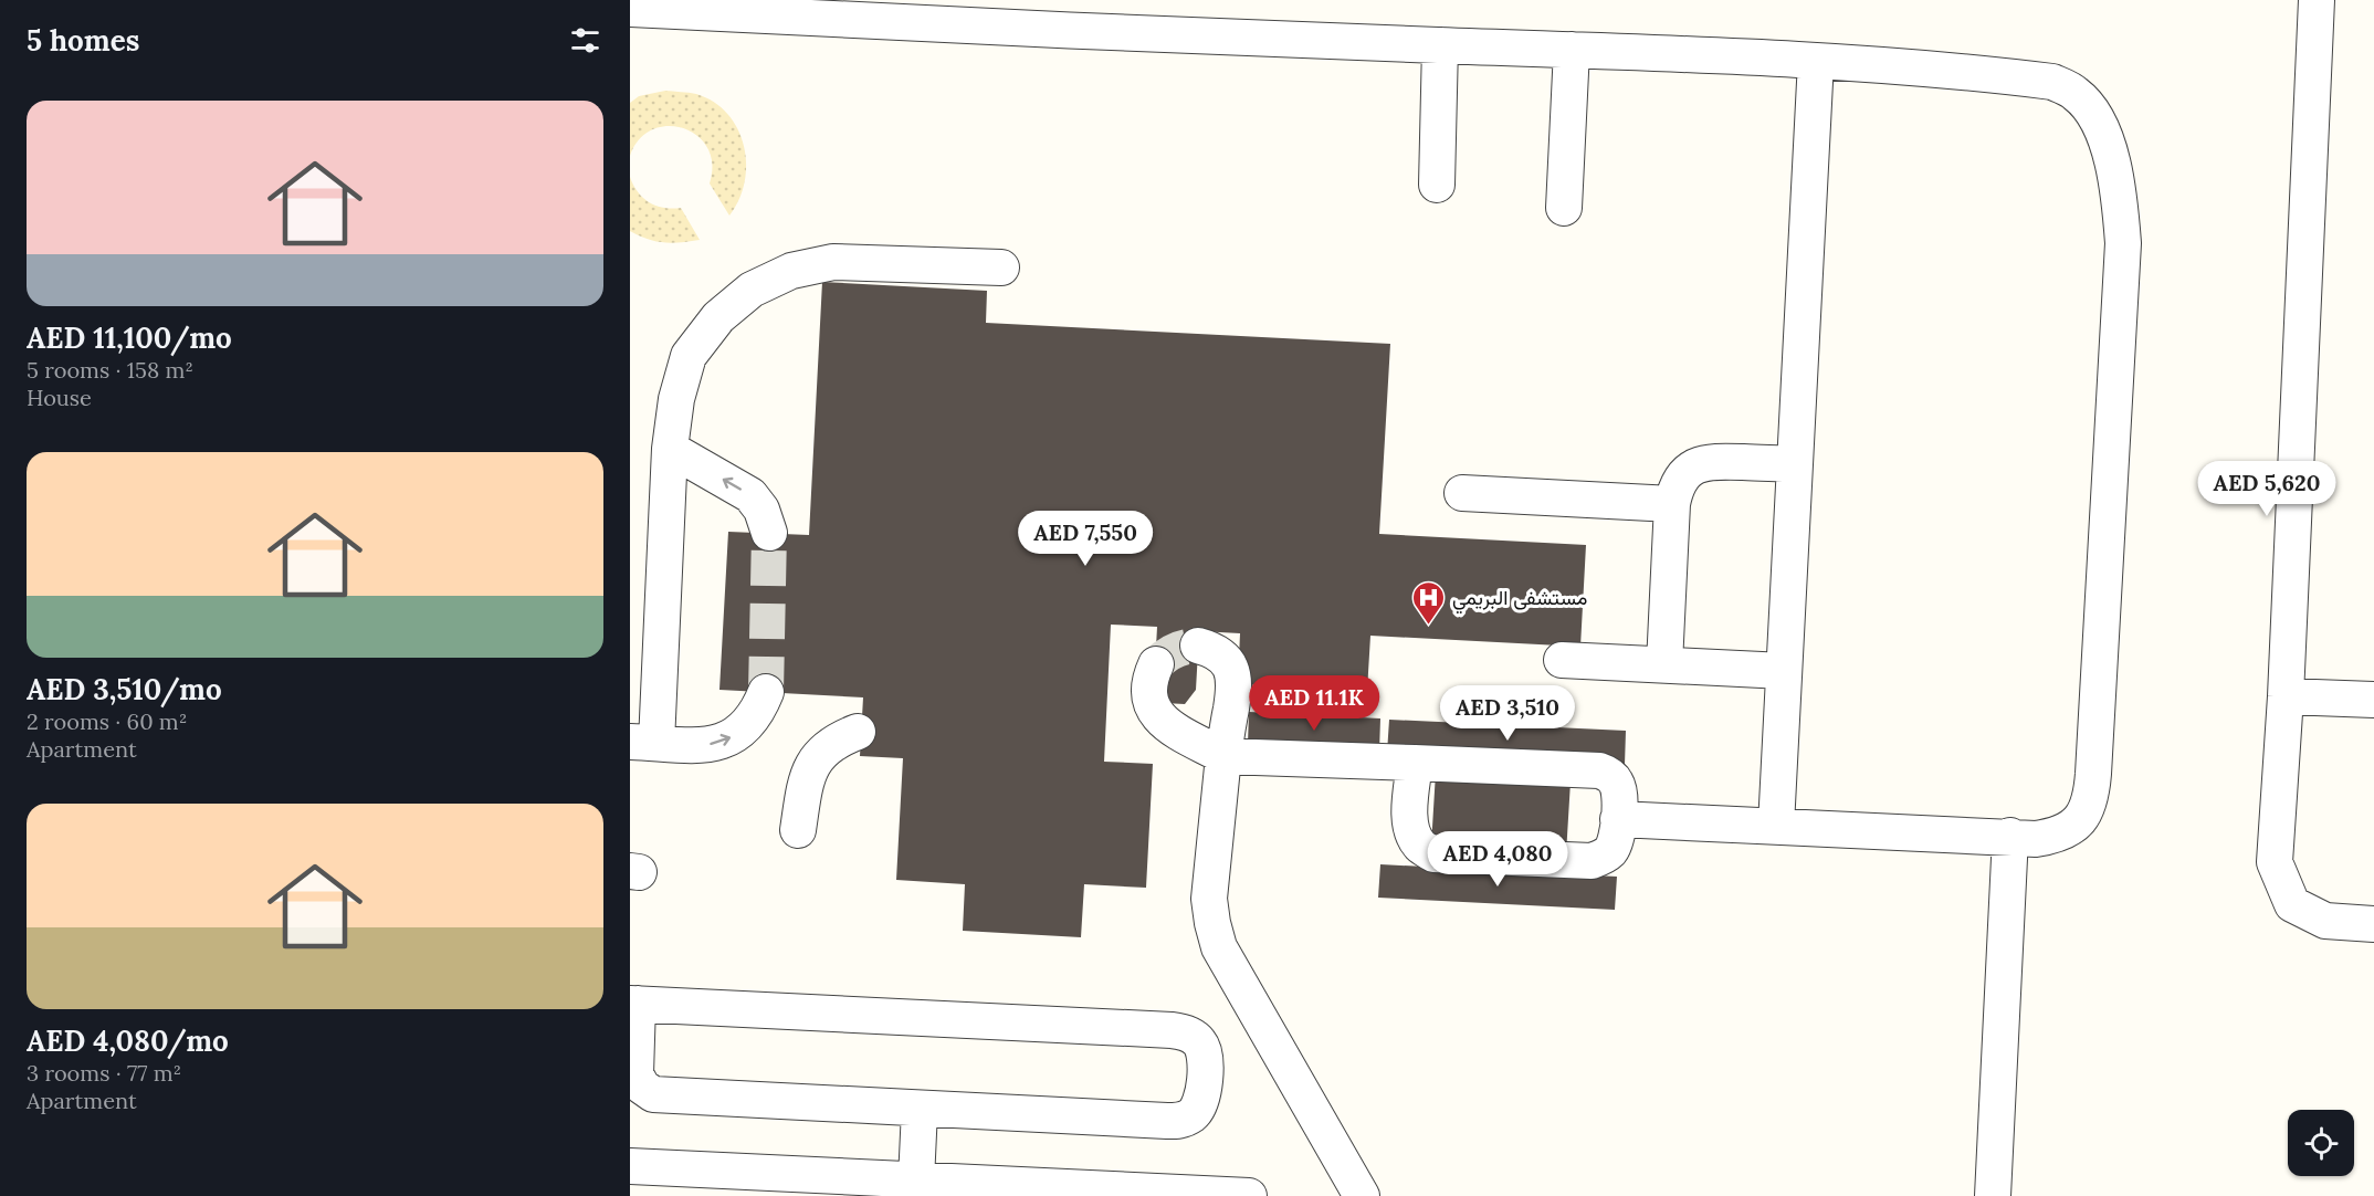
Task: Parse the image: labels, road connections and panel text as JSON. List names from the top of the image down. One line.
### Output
{"places":{"hospital":["مستشفى البريمي"]},"page":{"heading":"5 homes","list":[{"name":"AED 11,100/mo","note":"5 rooms · 158 m² · House"},{"name":"AED 3,510/mo","note":"2 rooms · 60 m² · Apartment"},{"name":"AED 4,080/mo","note":"3 rooms · 77 m² · Apartment"}],"price":["AED 5,620","AED 7,550","AED 11.1K","AED 3,510","AED 4,080"]}}
